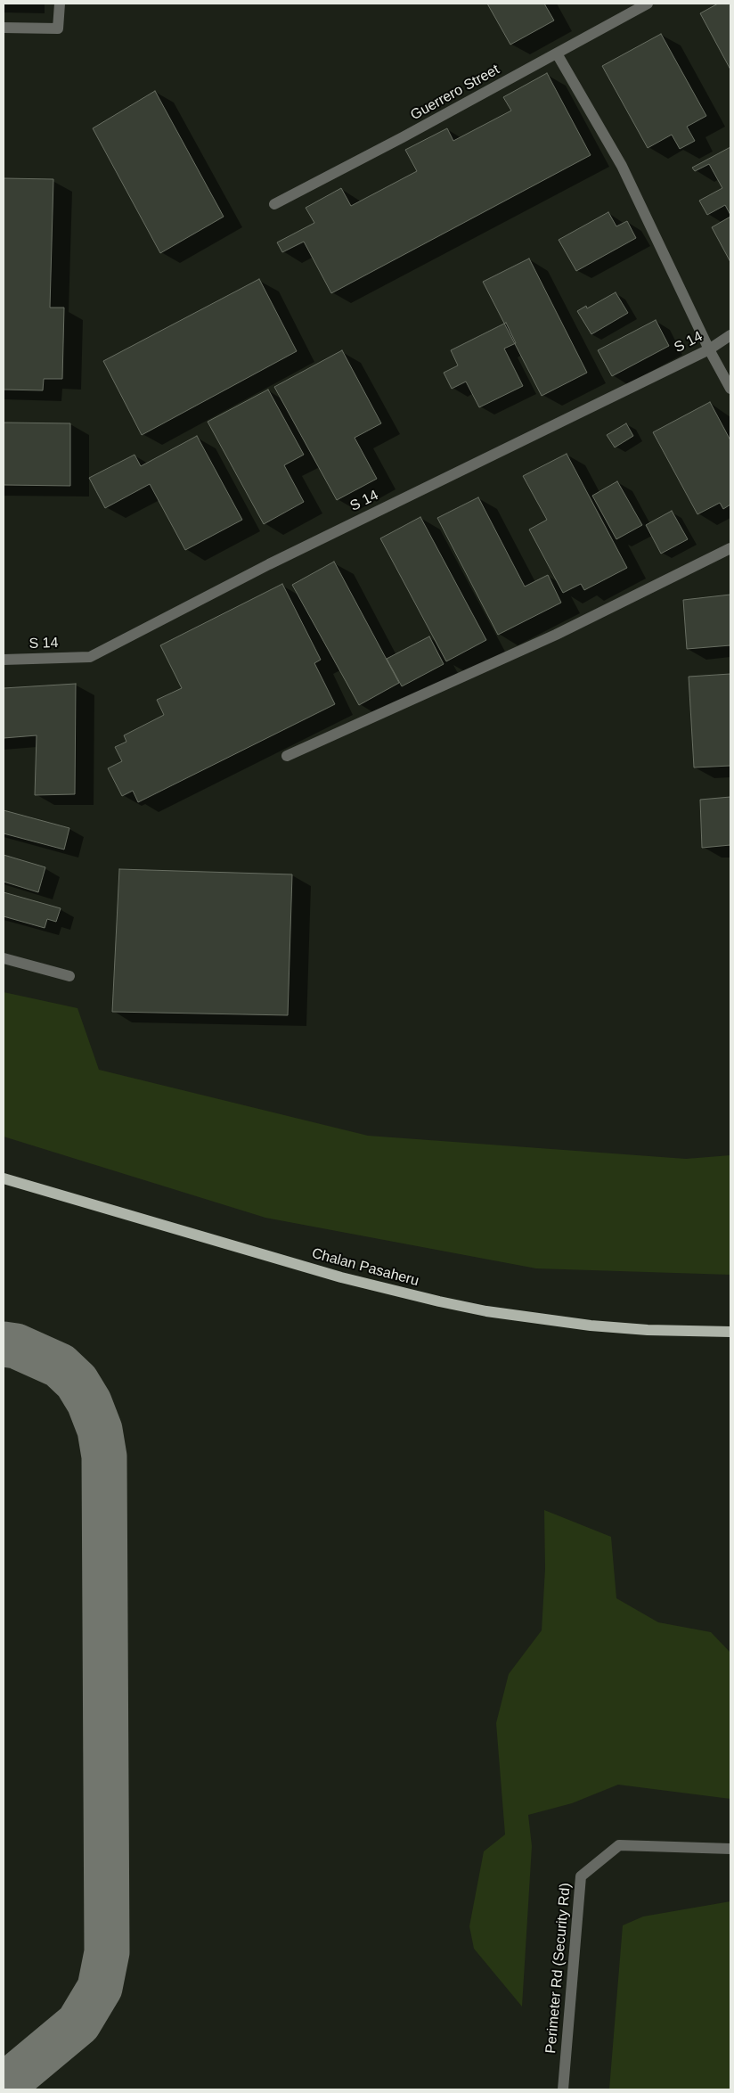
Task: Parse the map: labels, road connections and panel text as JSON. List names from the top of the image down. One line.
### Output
{"streets":{"main road":["Chalan Pasaheru"],"street":["Guerrero Street","S 14","Perimeter Rd (Security Rd)"]}}
